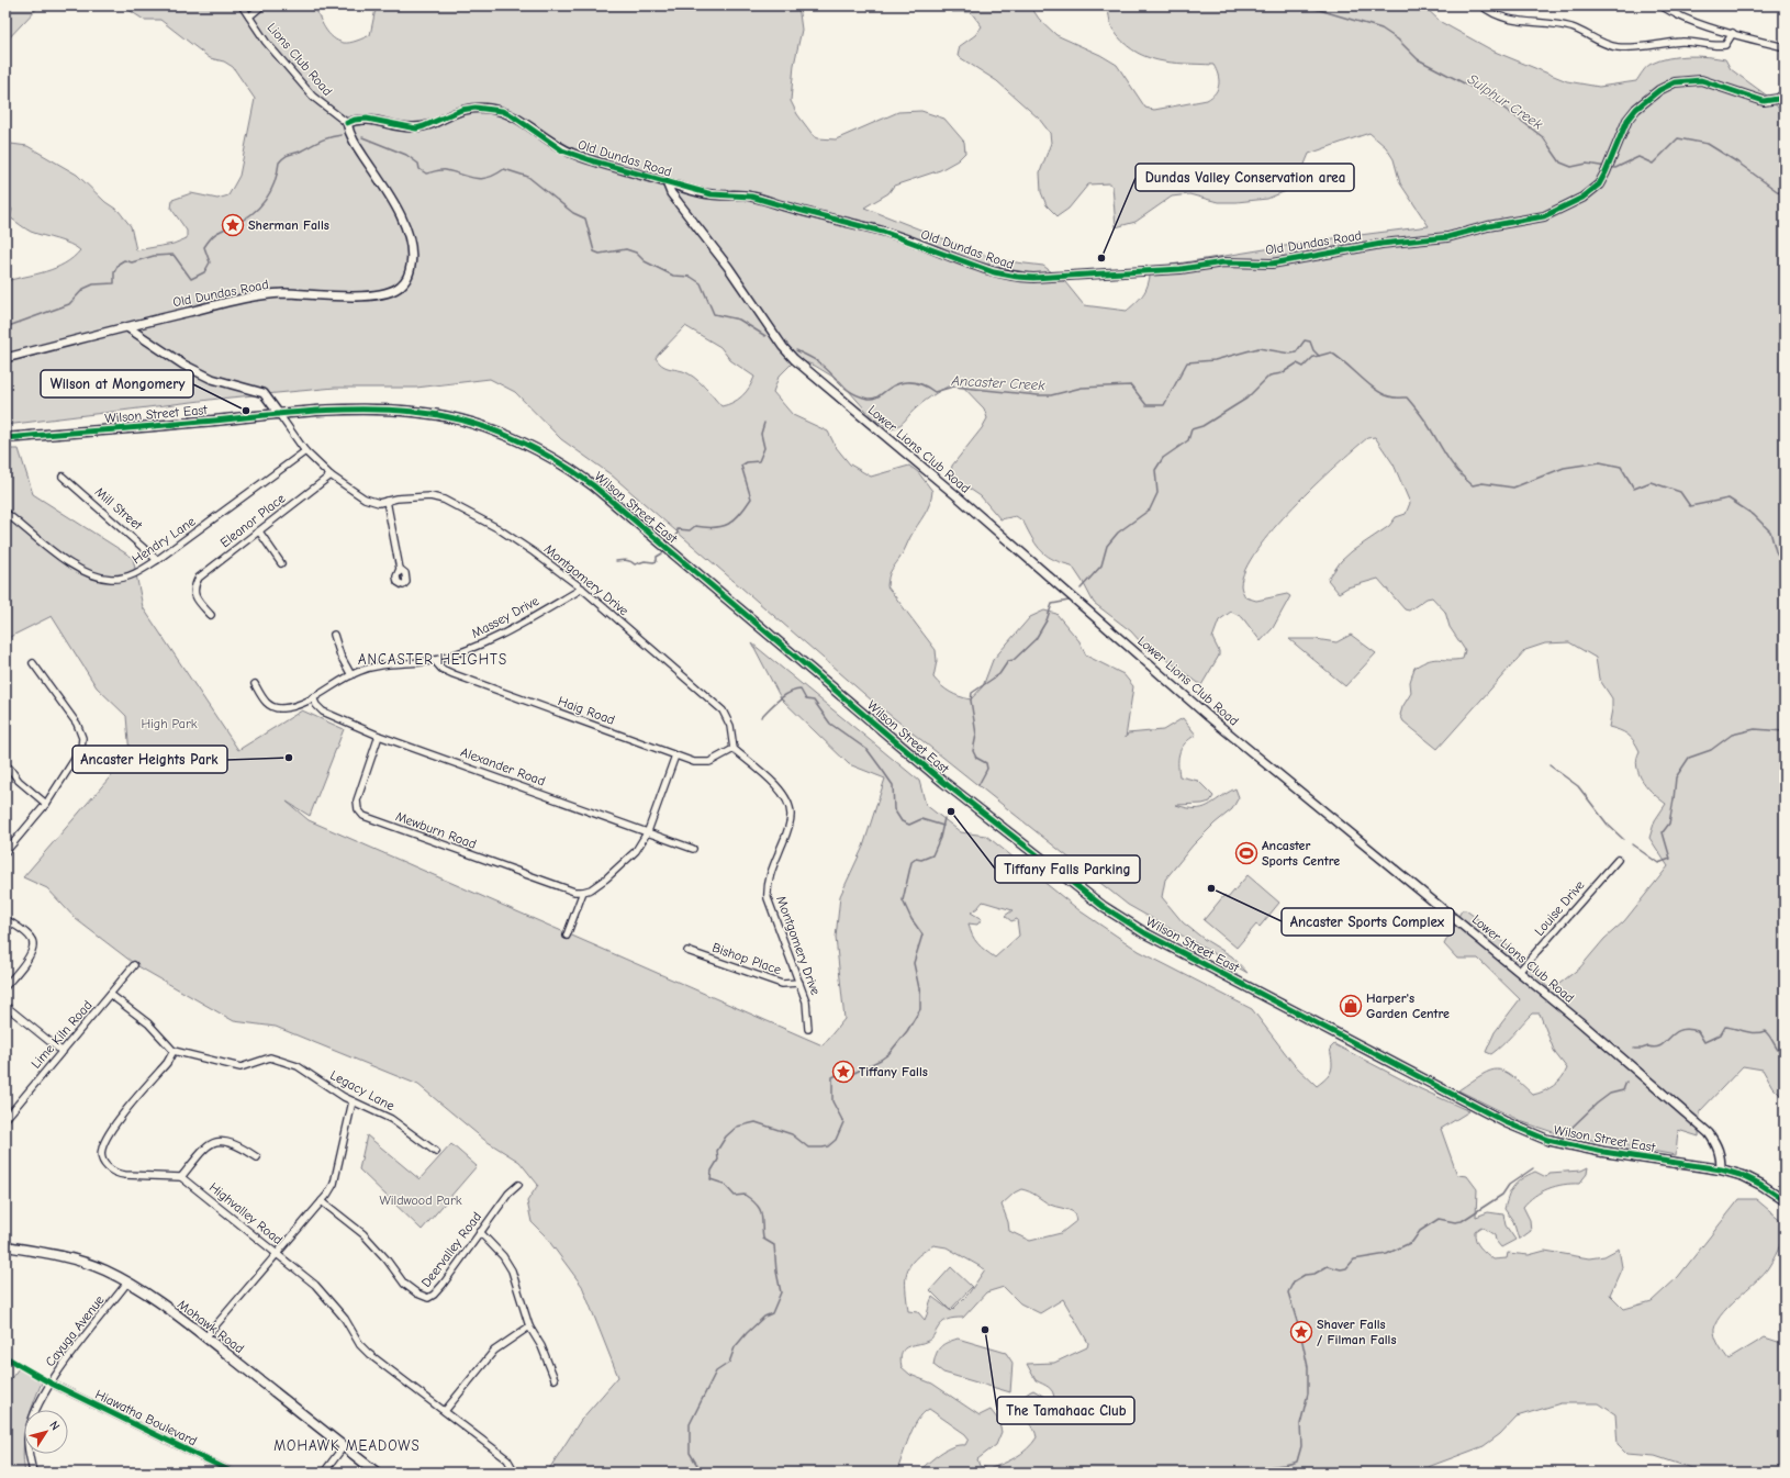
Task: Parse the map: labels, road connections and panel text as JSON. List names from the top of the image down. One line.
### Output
{"streets":{"main road":["Wilson Street East","Mohawk Road"],"street":["Lions Club Road","Old Dundas Road","Lower Lions Club Road","Mill Street","Eleanor Place","Hendry Lane","Montgomery Drive","Massey Drive","Haig Road","Alexander Road","Mewburn Road","Louise Drive","Bishop Place","Lime Kiln Road","Legacy Lane","Highvalley Road","Deervalley Road","Cayuga Avenue","Hiawatha Boulevard"]},"crossings":[["Lions Club Road","Old Dundas Road"],["Old Dundas Road","Lower Lions Club Road"],["Old Dundas Road","Montgomery Drive"],["Wilson Street East","Lower Lions Club Road"],["Wilson Street East","Montgomery Drive"],["Lower Lions Club Road","Louise Drive"],["Mill Street","Hendry Lane"],["Eleanor Place","Montgomery Drive"],["Hendry Lane","Montgomery Drive"],["Montgomery Drive","Massey Drive"],["Montgomery Drive","Haig Road"],["Montgomery Drive","Bishop Place"],["Massey Drive","Haig Road"],["Massey Drive","Alexander Road"],["Alexander Road","Mewburn Road"],["Mohawk Road","Cayuga Avenue"],["Cayuga Avenue","Hiawatha Boulevard"]],"districts":["ANCASTER HEIGHTS","MOHAWK MEADOWS"],"water":["Sulphur Creek","Ancaster Creek"],"parks":["High Park","Wildwood Park"],"places":{"place":["Sherman Falls","Tiffany Falls","Shaver Falls / Filman Falls"],"other":["Dundas Valley Conservation area","Wilson at Mongomery","Ancaster Heights Park","Tiffany Falls Parking","Ancaster Sports Complex","The Tamahaac Club"],"sports":["Ancaster Sports Centre"],"shop":["Harper's Garden Centre"]},"north":"top right"}
